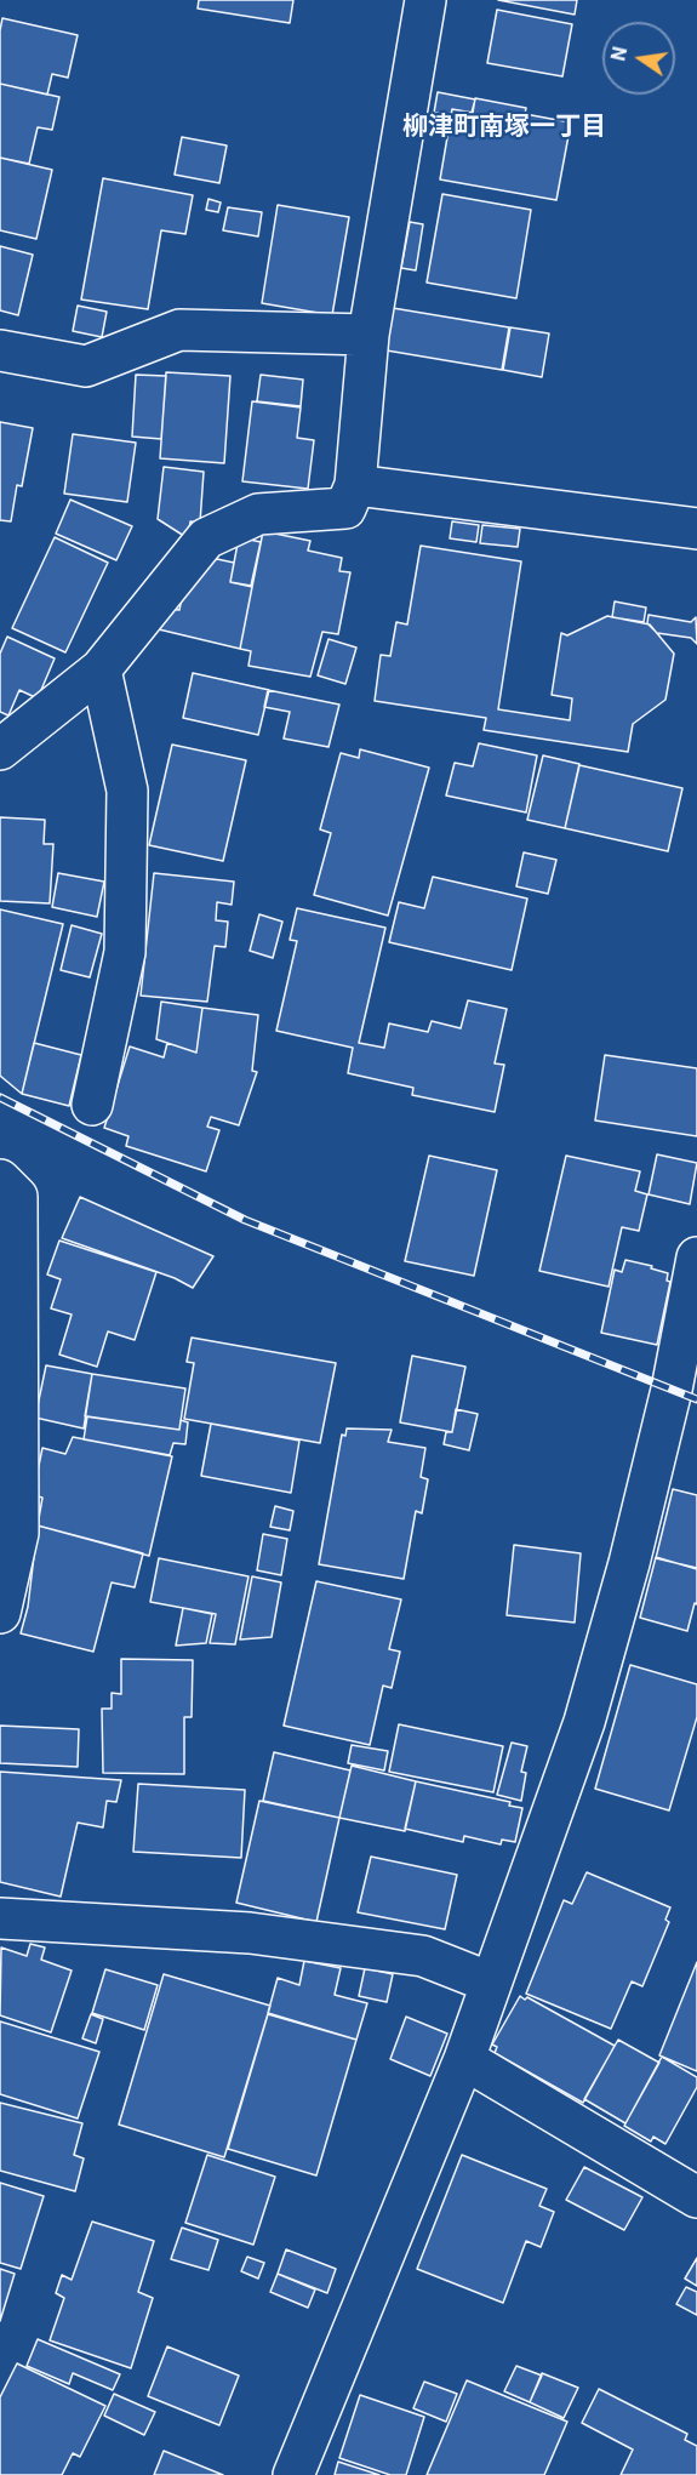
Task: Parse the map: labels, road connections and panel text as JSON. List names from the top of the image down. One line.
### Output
{"districts":["柳津町南塚一丁目"],"north":"left"}
